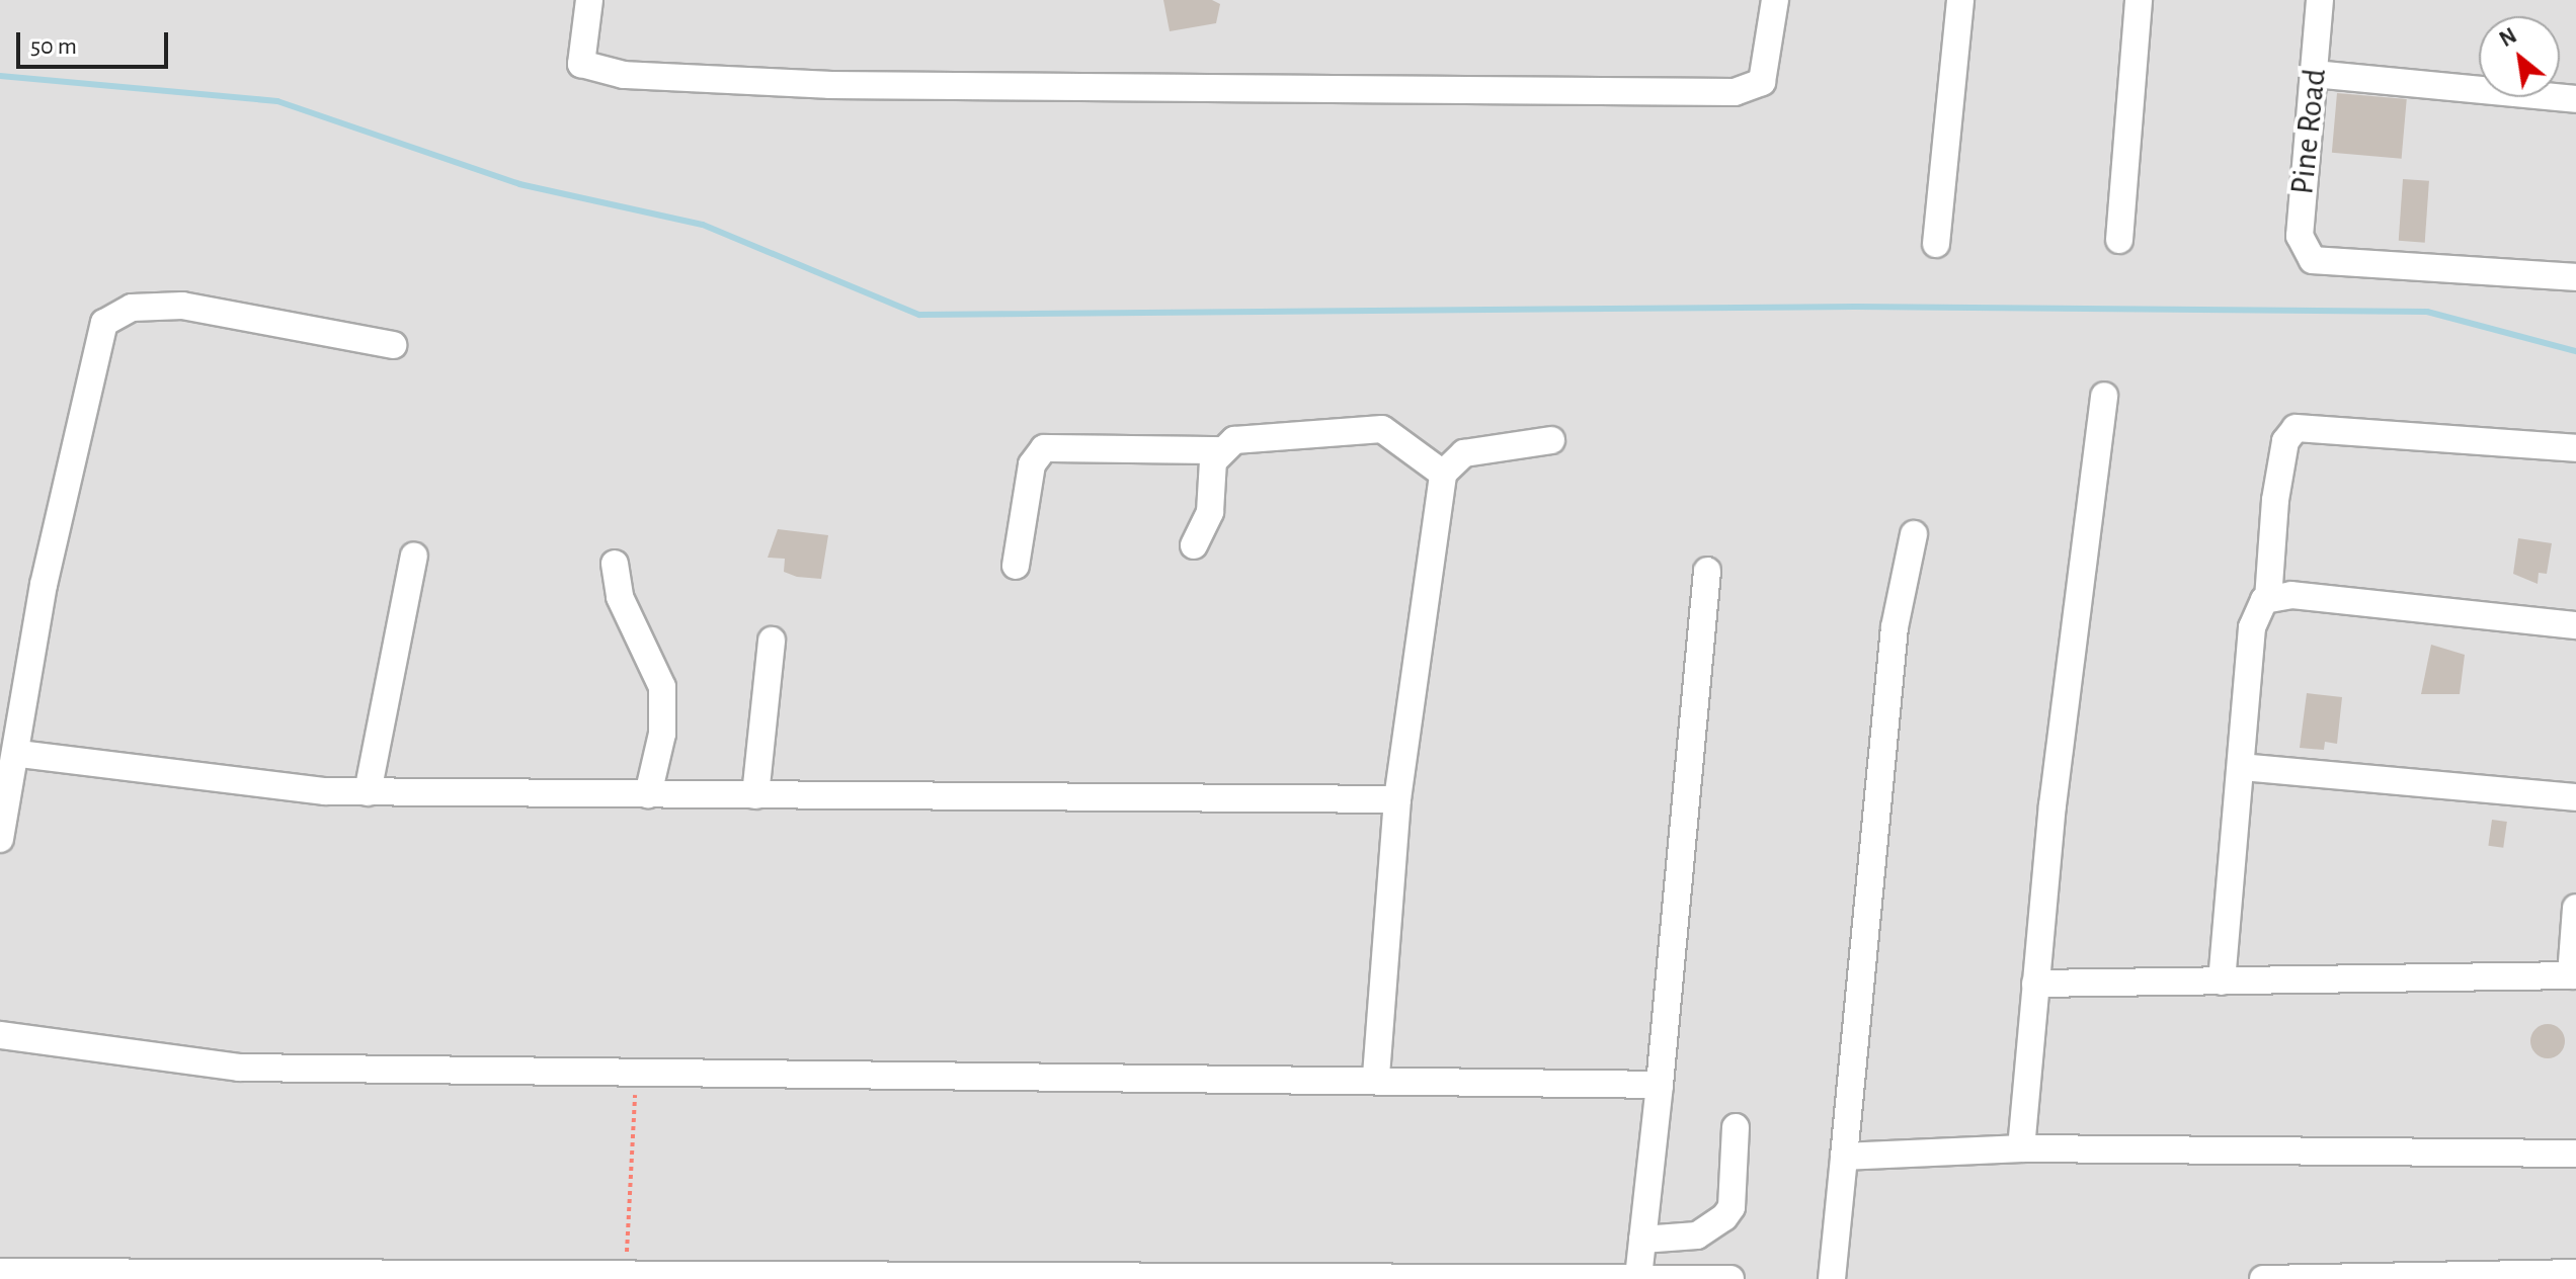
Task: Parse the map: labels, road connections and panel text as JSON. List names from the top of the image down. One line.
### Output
{"streets":{"street":["Pine Road"]},"scale_bar":"50 m","north":"top left"}
